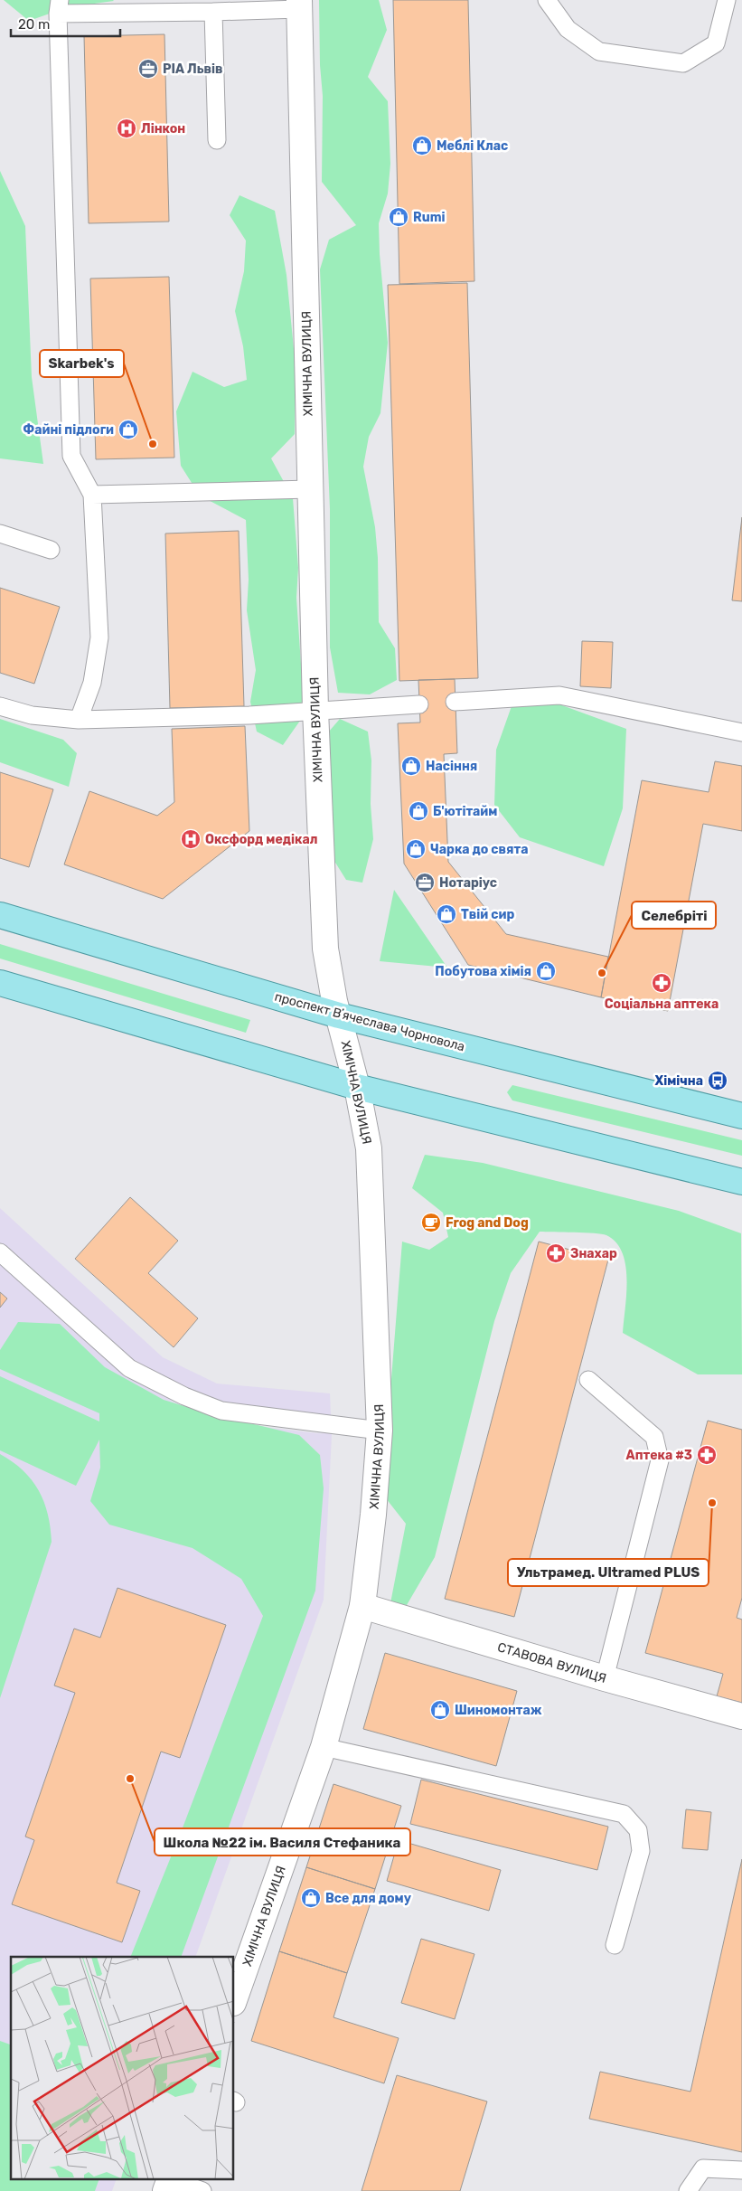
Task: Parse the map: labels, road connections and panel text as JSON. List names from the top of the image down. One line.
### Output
{"streets":{"main road":["проспект Вʼячеслава Чорновола"],"street":["ХІМІЧНА ВУЛИЦЯ","СТАВОВА ВУЛИЦЯ"]},"crossings":[["ХІМІЧНА ВУЛИЦЯ","проспект Вʼячеслава Чорновола"],["ХІМІЧНА ВУЛИЦЯ","СТАВОВА ВУЛИЦЯ"]],"places":{"office":["РІА Львів","Нотаріус"],"hospital":["Лінкон","Оксфорд медікал"],"shop":["Меблі Клас","Rumi","Файні підлоги","Насіння","Б'ютітайм","Чарка до свята","Твій сир","Побутова хімія","Шиномонтаж","Все для дому"],"other":["Skarbek's","Селебріті","Ультрамед. Ultramed PLUS","Школа №22 ім. Василя Стефаника"],"pharmacy":["Соціальна аптека","Знахар","Аптека #3"],"bus stop":["Хімічна"],"cafe":["Frog and Dog"]},"scale_bar":"20 m"}
